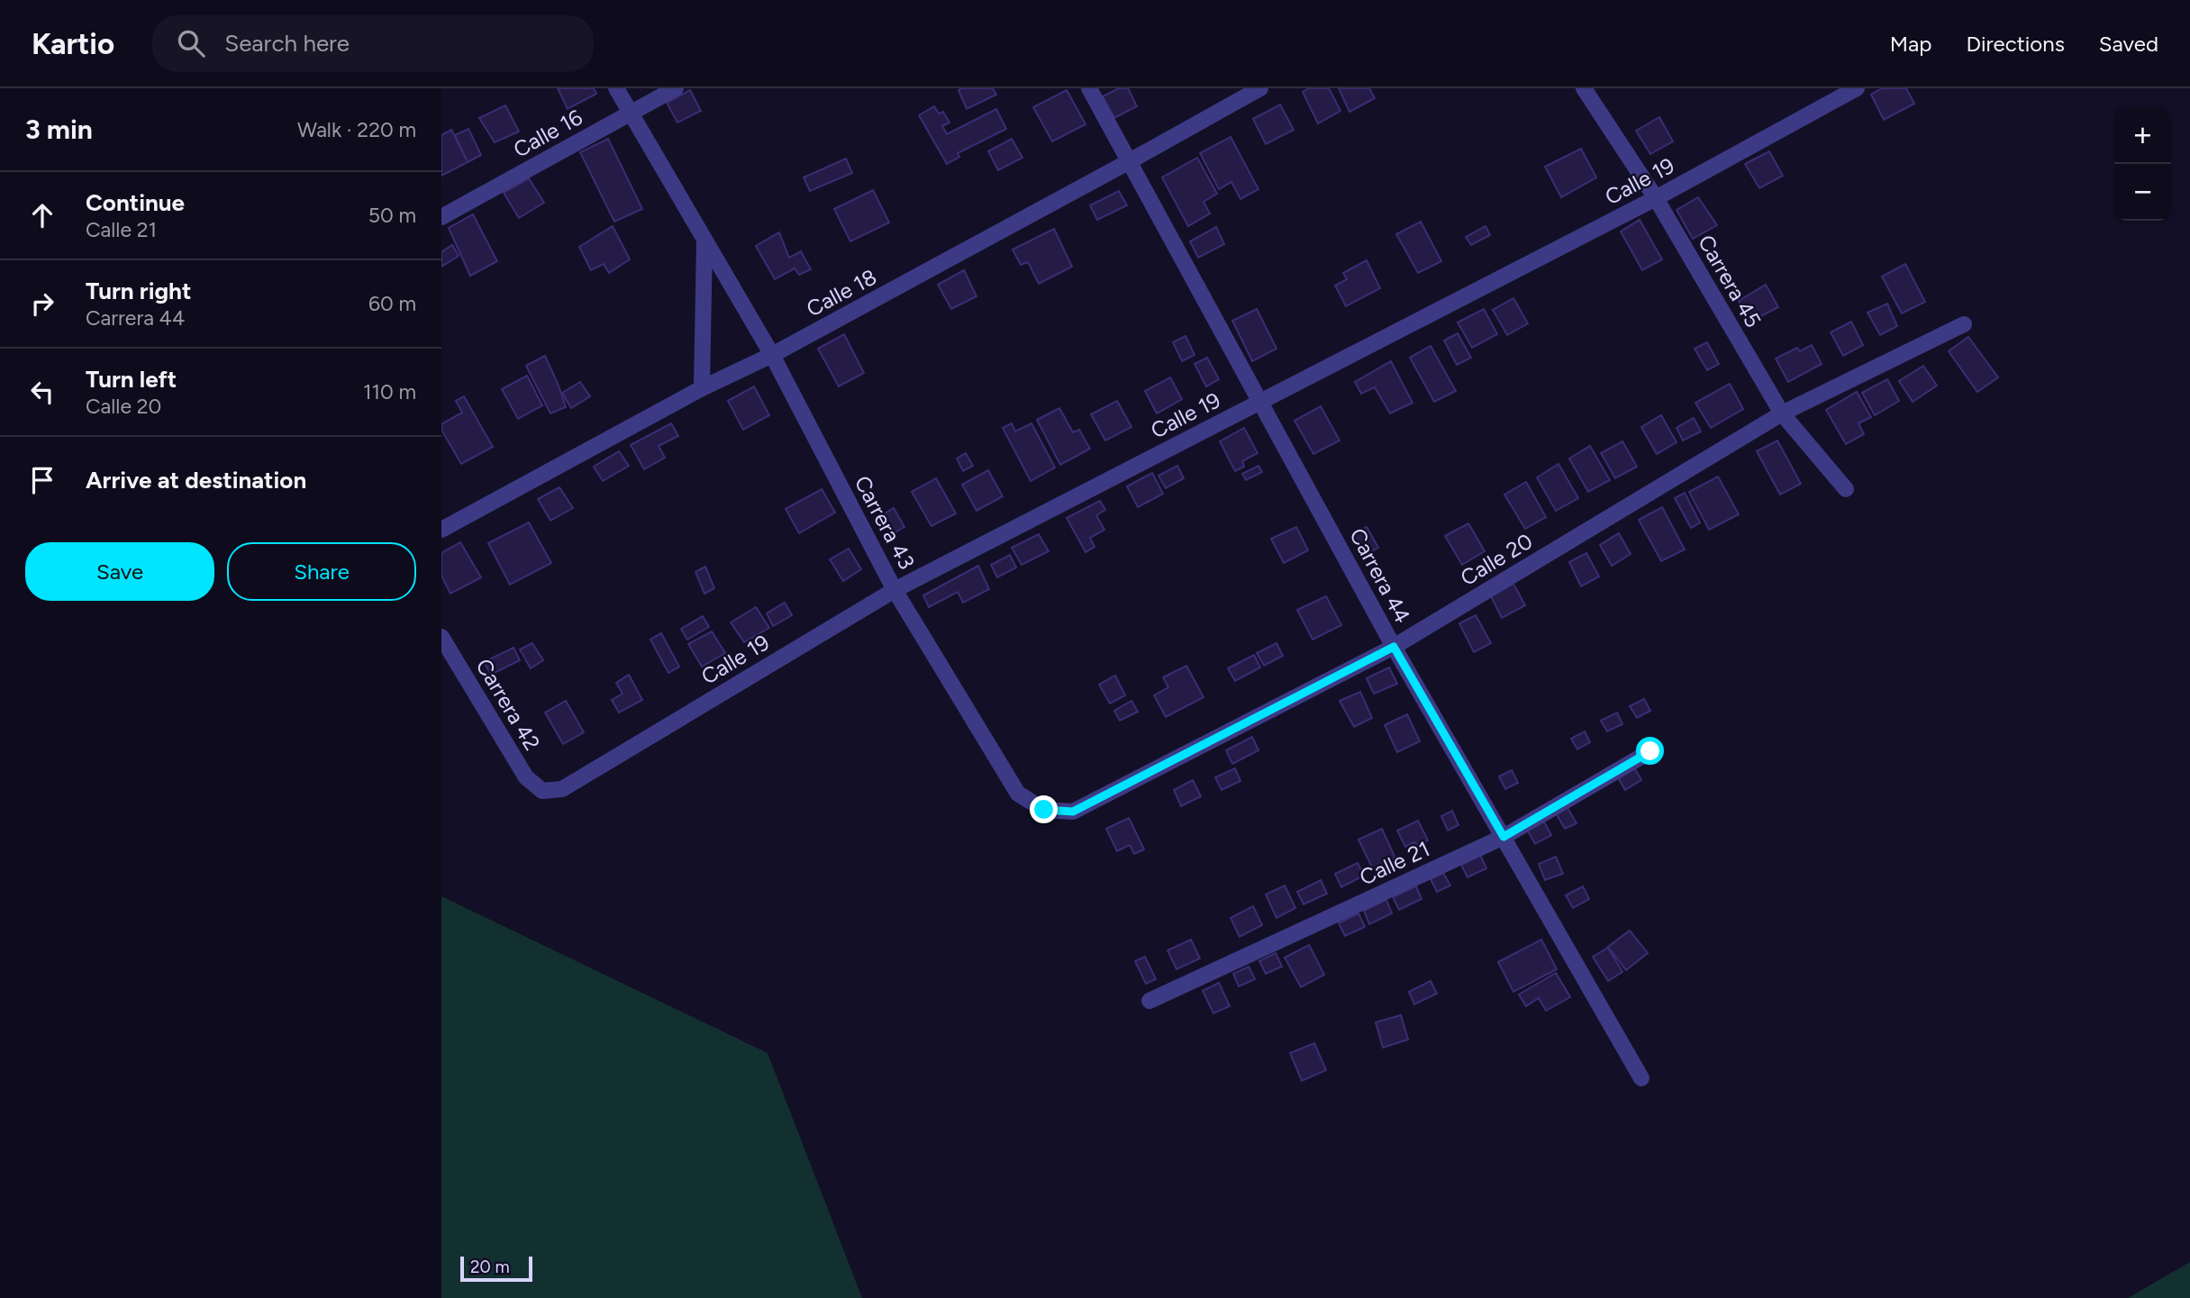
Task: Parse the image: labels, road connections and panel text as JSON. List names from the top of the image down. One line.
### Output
{"streets":{"street":["Calle 16","Calle 19","Carrera 45","Calle 18","Carrera 43","Calle 20","Carrera 44","Carrera 42","Calle 21"]},"crossings":[["Calle 16","Carrera 43"],["Calle 19","Carrera 45"],["Calle 19","Carrera 43"],["Calle 19","Carrera 44"],["Calle 19","Carrera 42"],["Carrera 45","Calle 20"],["Calle 18","Carrera 43"],["Calle 18","Carrera 44"],["Carrera 43","Calle 20"],["Calle 20","Carrera 44"],["Carrera 44","Calle 21"]],"scale_bar":"20 m","page":{"header":"Kartio","search":"Search here","nav":["Map","Directions","Saved"],"heading":["3 min","Walk · 220 m"],"map_buttons":["+","−"],"list":[["Continue","Calle 21","50 m"],["Turn right","Carrera 44","60 m"],["Turn left","Calle 20","110 m"],"Arrive at destination"],"buttons":["Save","Share"],"scale":"20 m"}}
